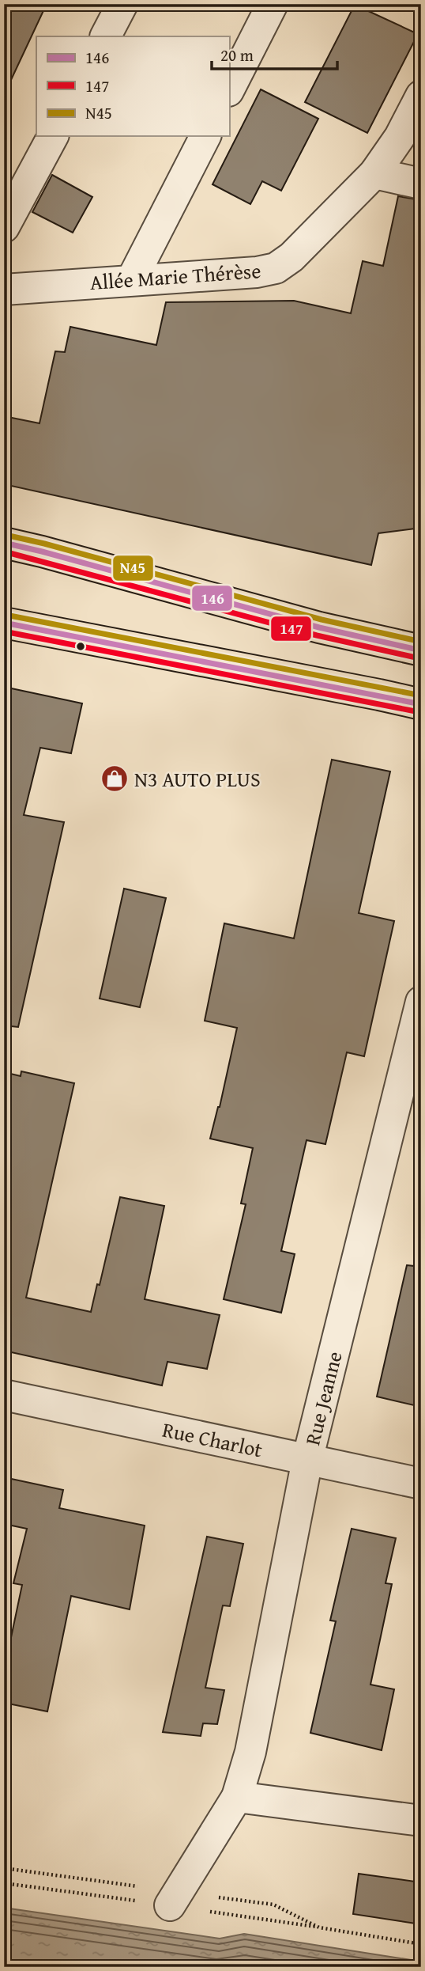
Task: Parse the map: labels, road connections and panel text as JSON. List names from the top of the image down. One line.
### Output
{"streets":{"street":["Allée Marie Thérèse","Rue Jeanne","Rue Charlot"]},"crossings":[["Rue Jeanne","Rue Charlot"]],"places":{"shop":["N3 AUTO PLUS"]},"lines":["transit line N45","transit line 146","transit line 147"],"legend":["146","147","N45"],"scale_bar":"20 m"}
